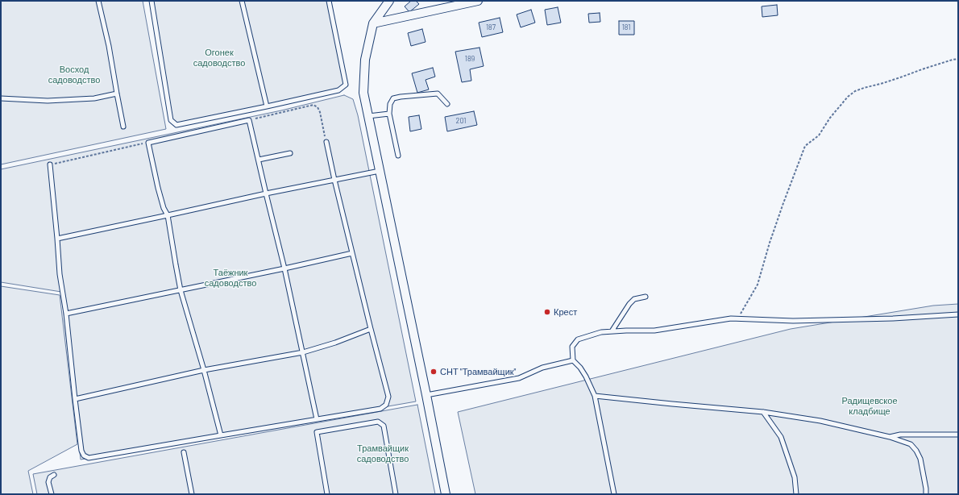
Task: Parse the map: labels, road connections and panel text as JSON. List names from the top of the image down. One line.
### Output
{"parks":["Огонек садоводство","Восход садоводство","Таёжник садоводство","Радищевское кладбище","Трамвайщик садоводство"],"places":["Крест","СНТ \"Трамвайщик\""],"house_numbers":["187","181","189","201"]}
